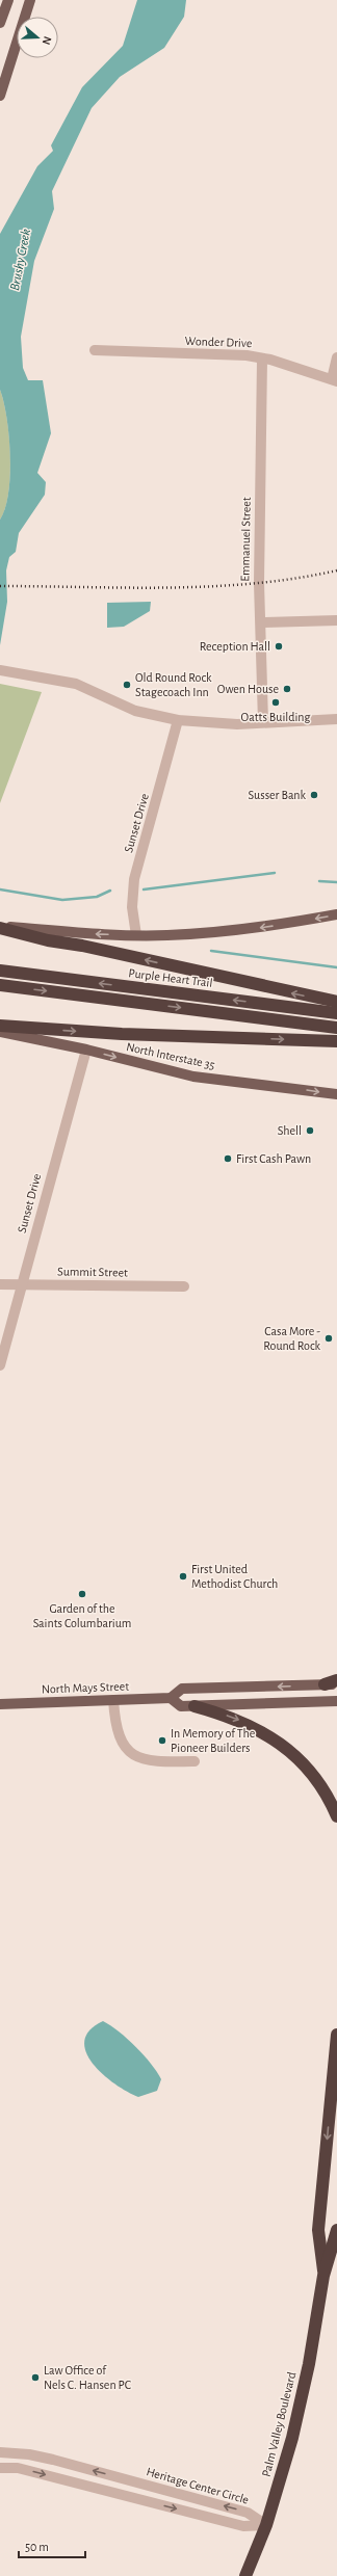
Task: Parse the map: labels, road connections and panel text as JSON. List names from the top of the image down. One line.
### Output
{"streets":{"highway":["Purple Heart Trail","Palm Valley Boulevard"],"main road":["North Interstate 35","North Mays Street"],"street":["Wonder Drive","Emmanuel Street","Sunset Drive","Summit Street","Heritage Center Circle"]},"crossings":[["Wonder Drive","Emmanuel Street"],["Sunset Drive","North Interstate 35"],["Sunset Drive","Summit Street"],["Palm Valley Boulevard","Heritage Center Circle"]],"one_way":["North Interstate 35","Palm Valley Boulevard"],"water":["Brushy Creek"],"places":["Reception Hall","Old Round Rock Stagecoach Inn","Owen House","Oatts Building","Susser Bank","Shell","First Cash Pawn","Casa More - Round Rock","First United Methodist Church","Garden of the Saints Columbarium","In Memory of The Pioneer Builders","Law Office of Nels C. Hansen PC"],"scale_bar":"50 m","north":"right"}
